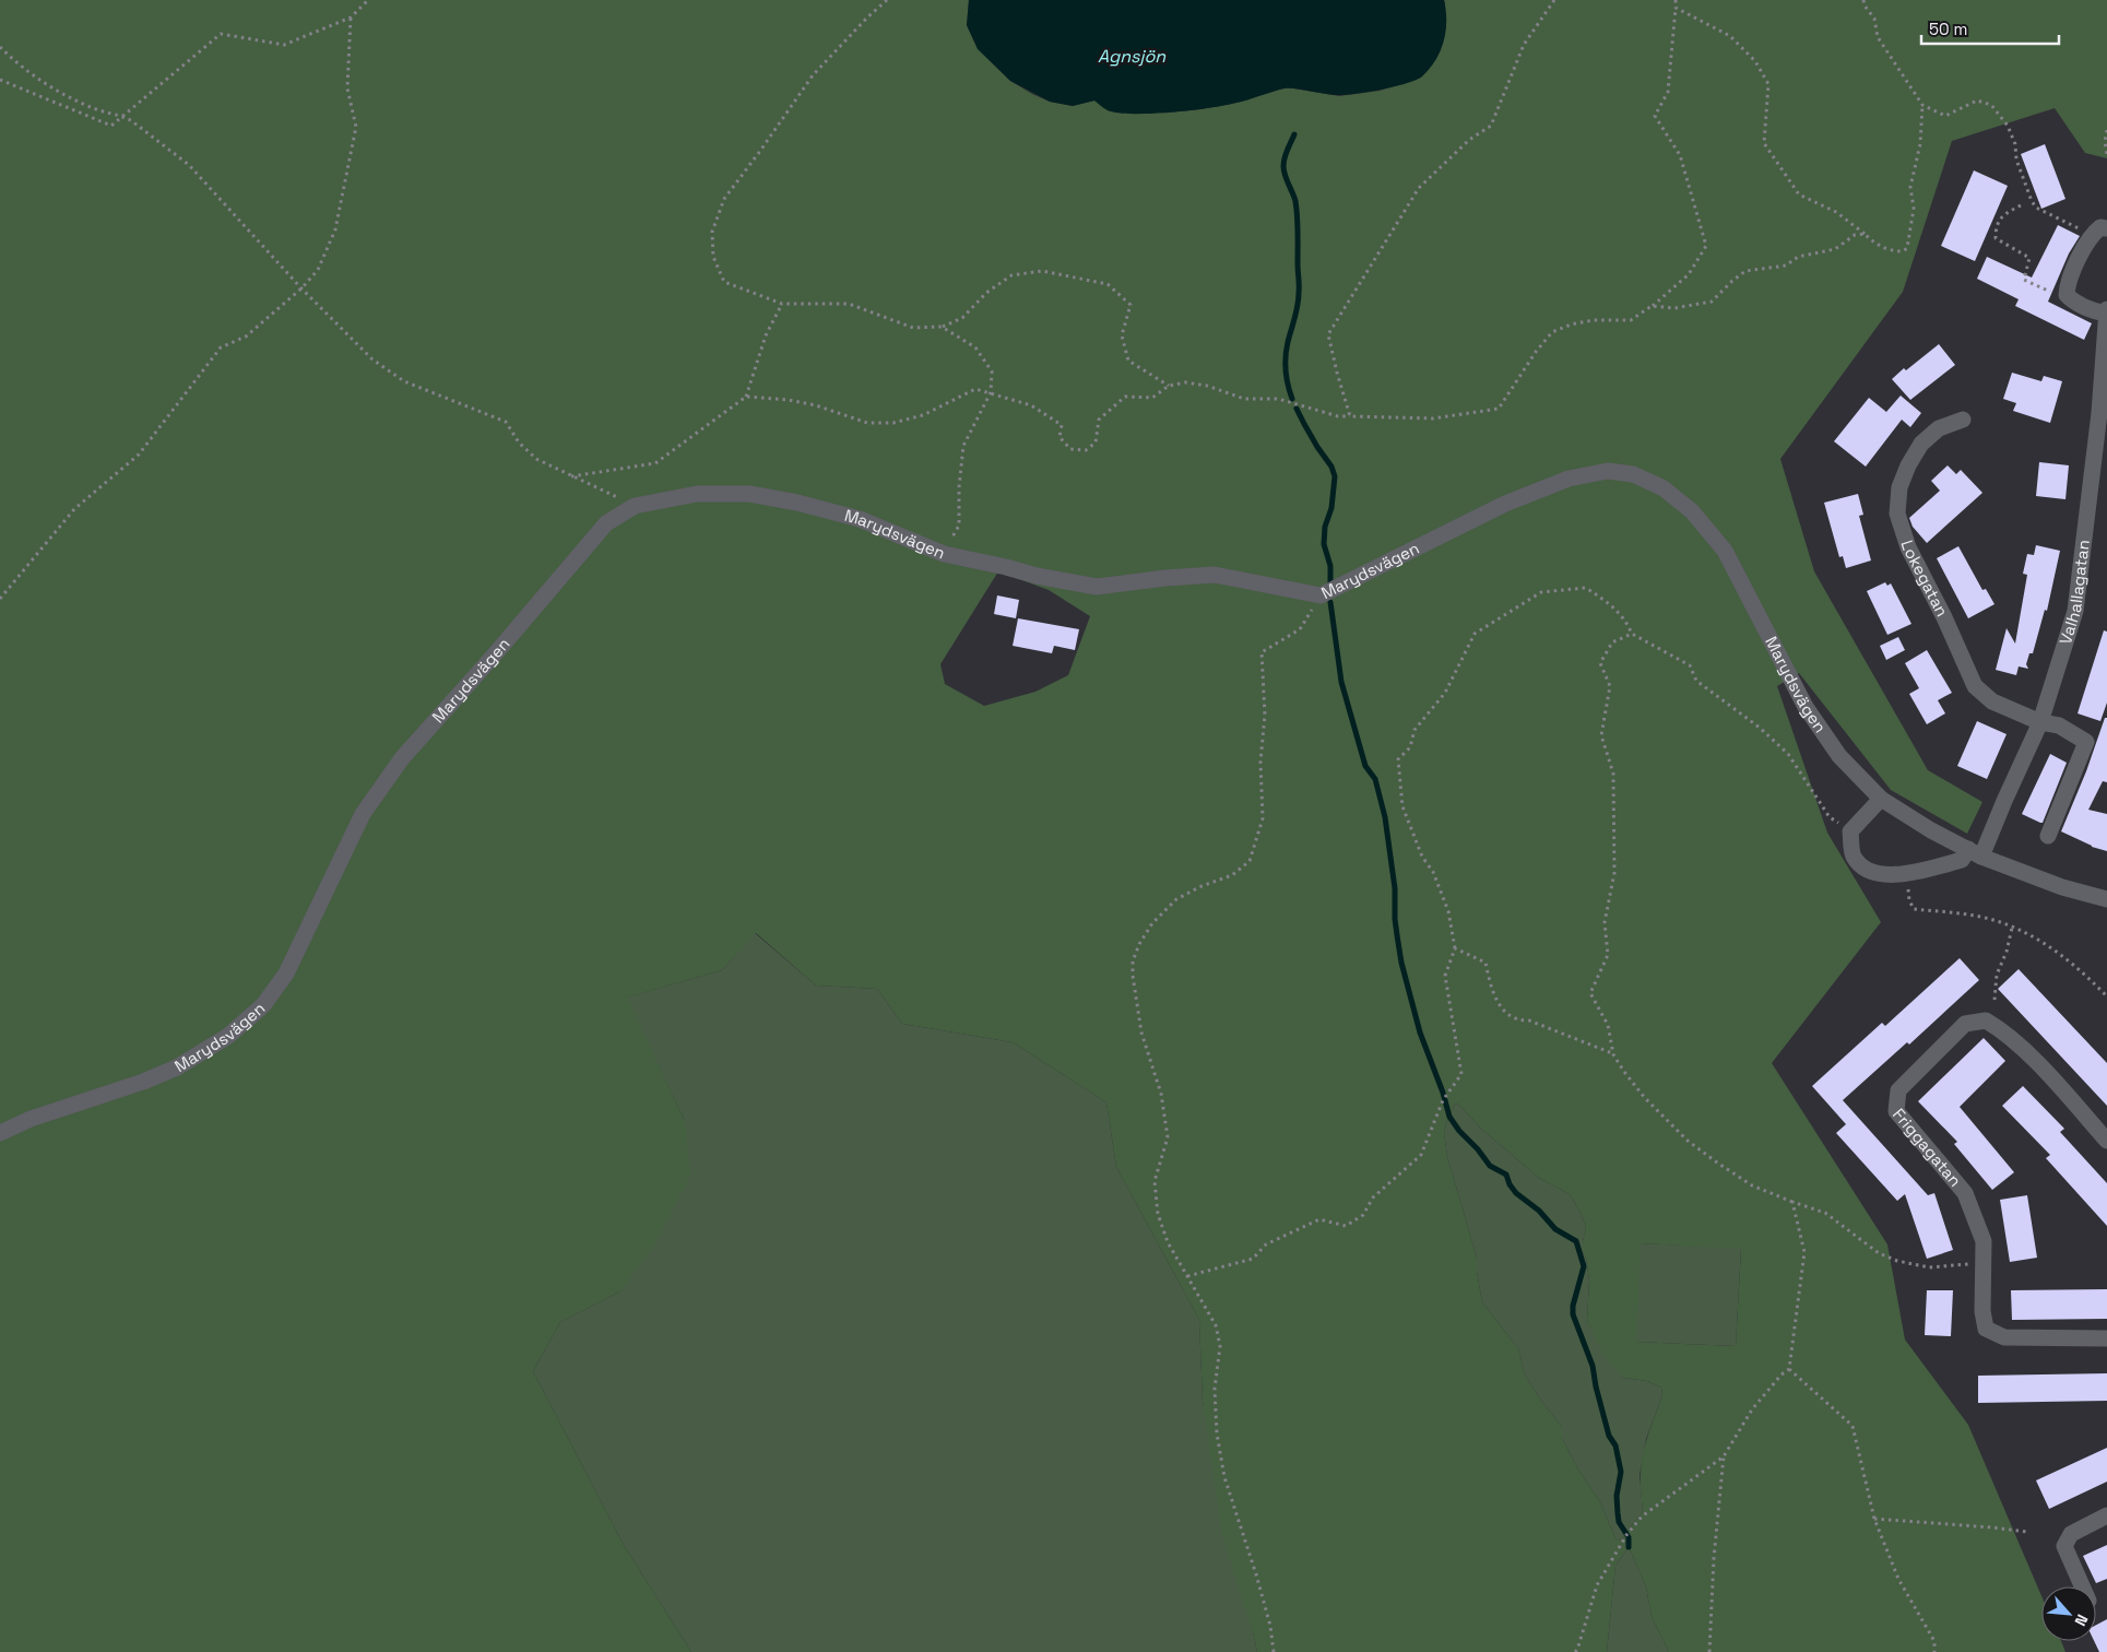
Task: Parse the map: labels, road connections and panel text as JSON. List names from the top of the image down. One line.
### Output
{"streets":{"street":["Marydsvägen","Lokegatan","Valhallagatan","Friggagatan"]},"crossings":[["Marydsvägen","Valhallagatan"],["Lokegatan","Valhallagatan"]],"water":["Agnsjön"],"scale_bar":"50 m","north":"bottom right"}
